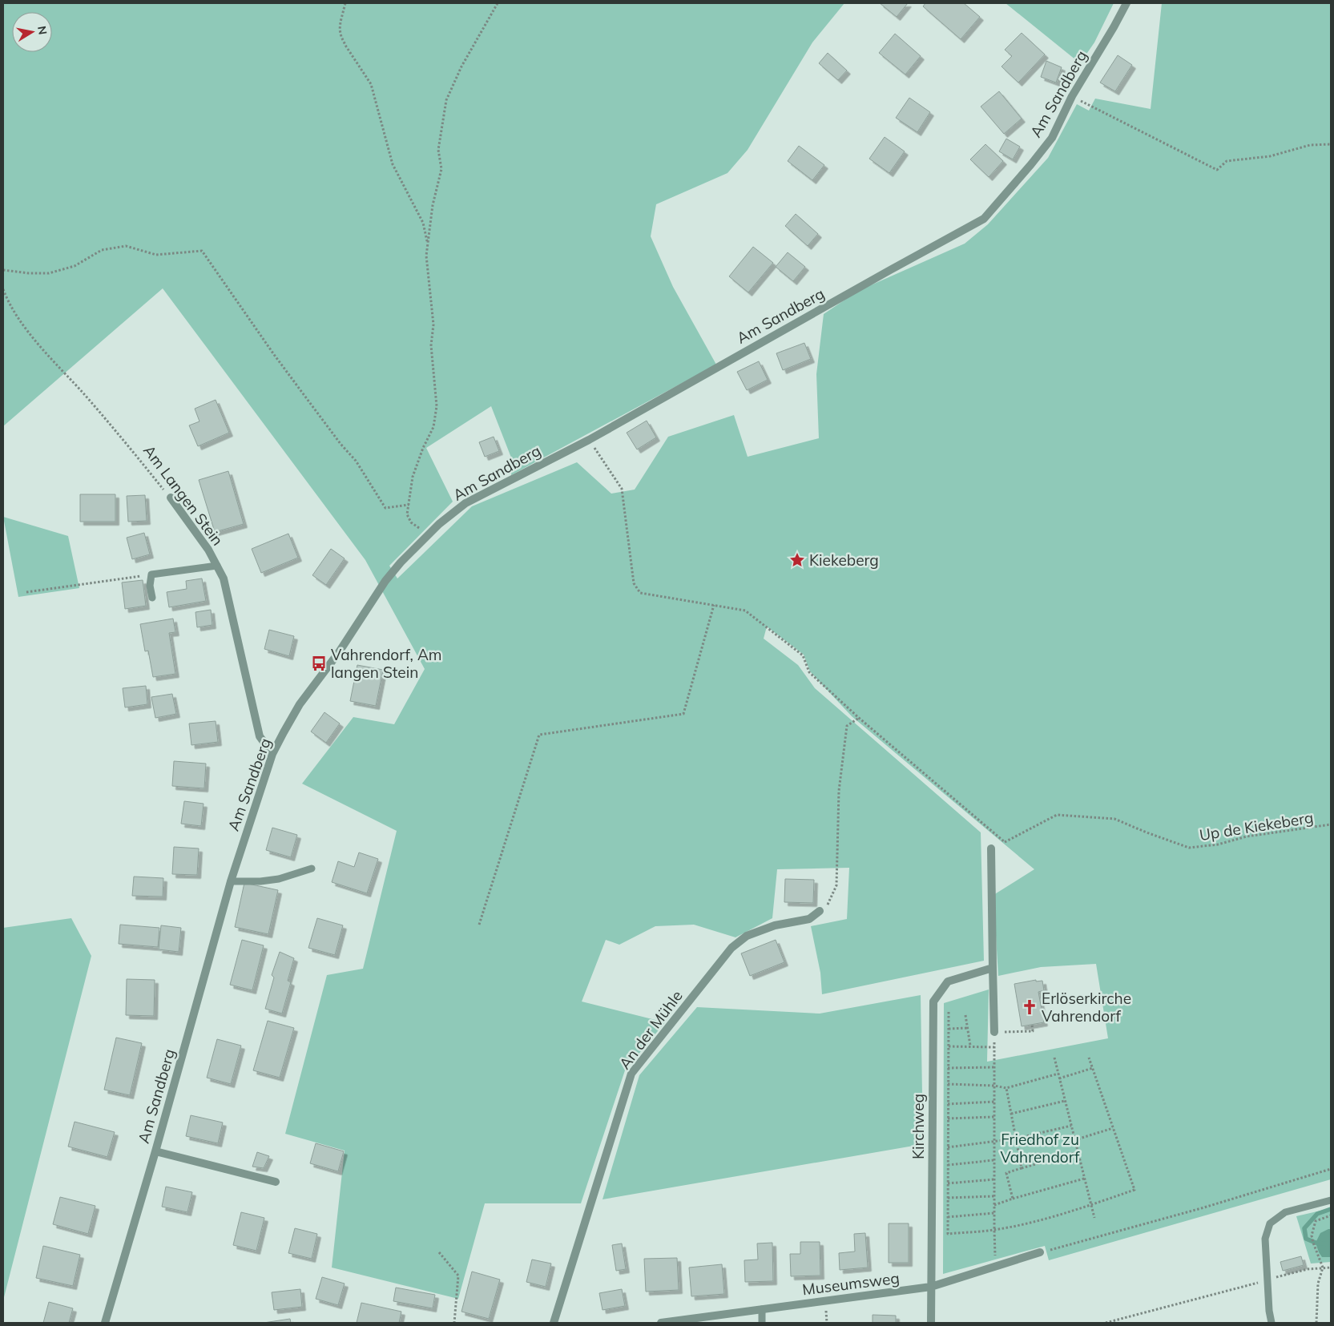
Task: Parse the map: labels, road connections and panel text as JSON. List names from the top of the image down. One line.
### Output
{"streets":{"street":["Am Sandberg","Am Langen Stein","An der Mühle","Kirchweg","Museumsweg"],"path":["Up de Kiekeberg"]},"crossings":[["Am Sandberg","Am Langen Stein"],["Kirchweg","Museumsweg"]],"parks":["Friedhof zu Vahrendorf"],"places":{"place":["Kiekeberg"],"bus stop":["Vahrendorf, Am langen Stein"],"church":["Erlöserkirche Vahrendorf"]},"north":"right"}
